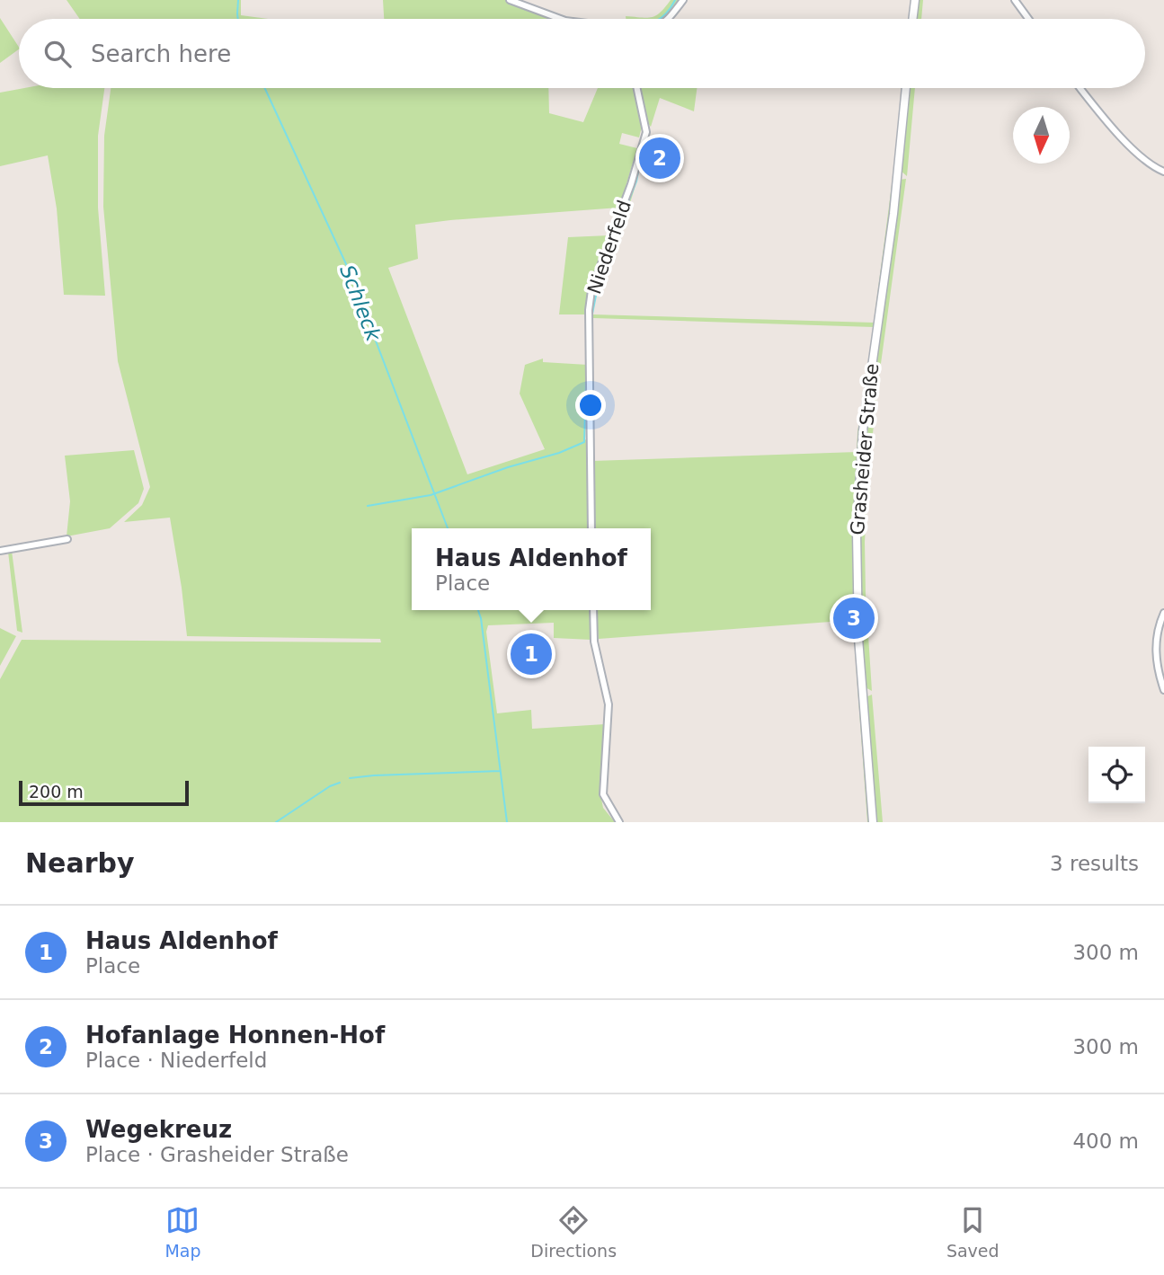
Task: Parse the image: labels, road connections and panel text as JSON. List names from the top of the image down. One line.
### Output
{"streets":{"street":["Niederfeld","Grasheider Straße"]},"water":["Schleck"],"scale_bar":"200 m","north":"bottom","page":{"search":"Search here","pins":["2","3","1"],"popup":["Haus Aldenhof","Place"],"scale":"200 m","heading":["Nearby","3 results"],"list":[{"mark":"1","name":"Haus Aldenhof","note":"Place","value":"300 m"},{"mark":"2","name":"Hofanlage Honnen-Hof","note":"Place · Niederfeld","value":"300 m"},{"mark":"3","name":"Wegekreuz","note":"Place · Grasheider Straße","value":"400 m"}],"nav":["Map","Directions","Saved"]}}
